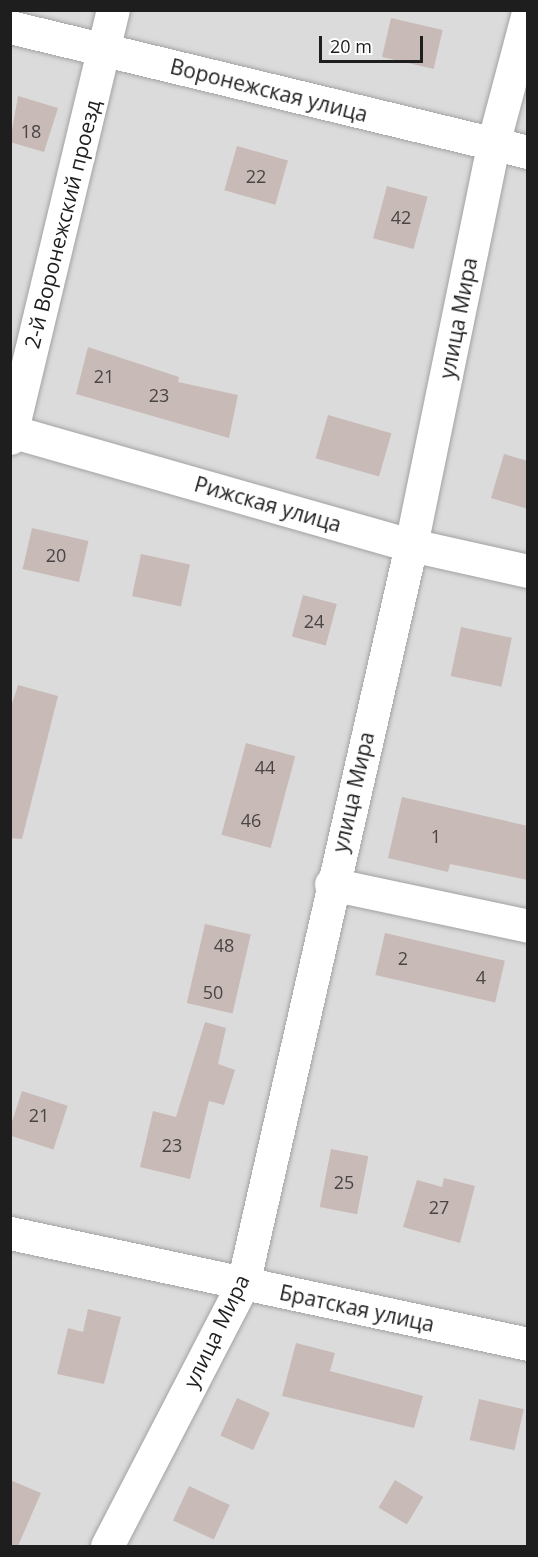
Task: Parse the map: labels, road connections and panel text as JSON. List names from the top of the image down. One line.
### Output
{"streets":{"street":["Воронежская улица","2-й Воронежский проезд","улица Мира","Рижская улица","Братская улица"]},"crossings":[["Воронежская улица","2-й Воронежский проезд"],["Воронежская улица","улица Мира"],["2-й Воронежский проезд","Рижская улица"],["улица Мира","Рижская улица"],["улица Мира","Братская улица"]],"house_numbers":["18","22","42","21","23","20","24","44","46","1","48","2","4","50","21","23","25","27"],"scale_bar":"20 m"}
